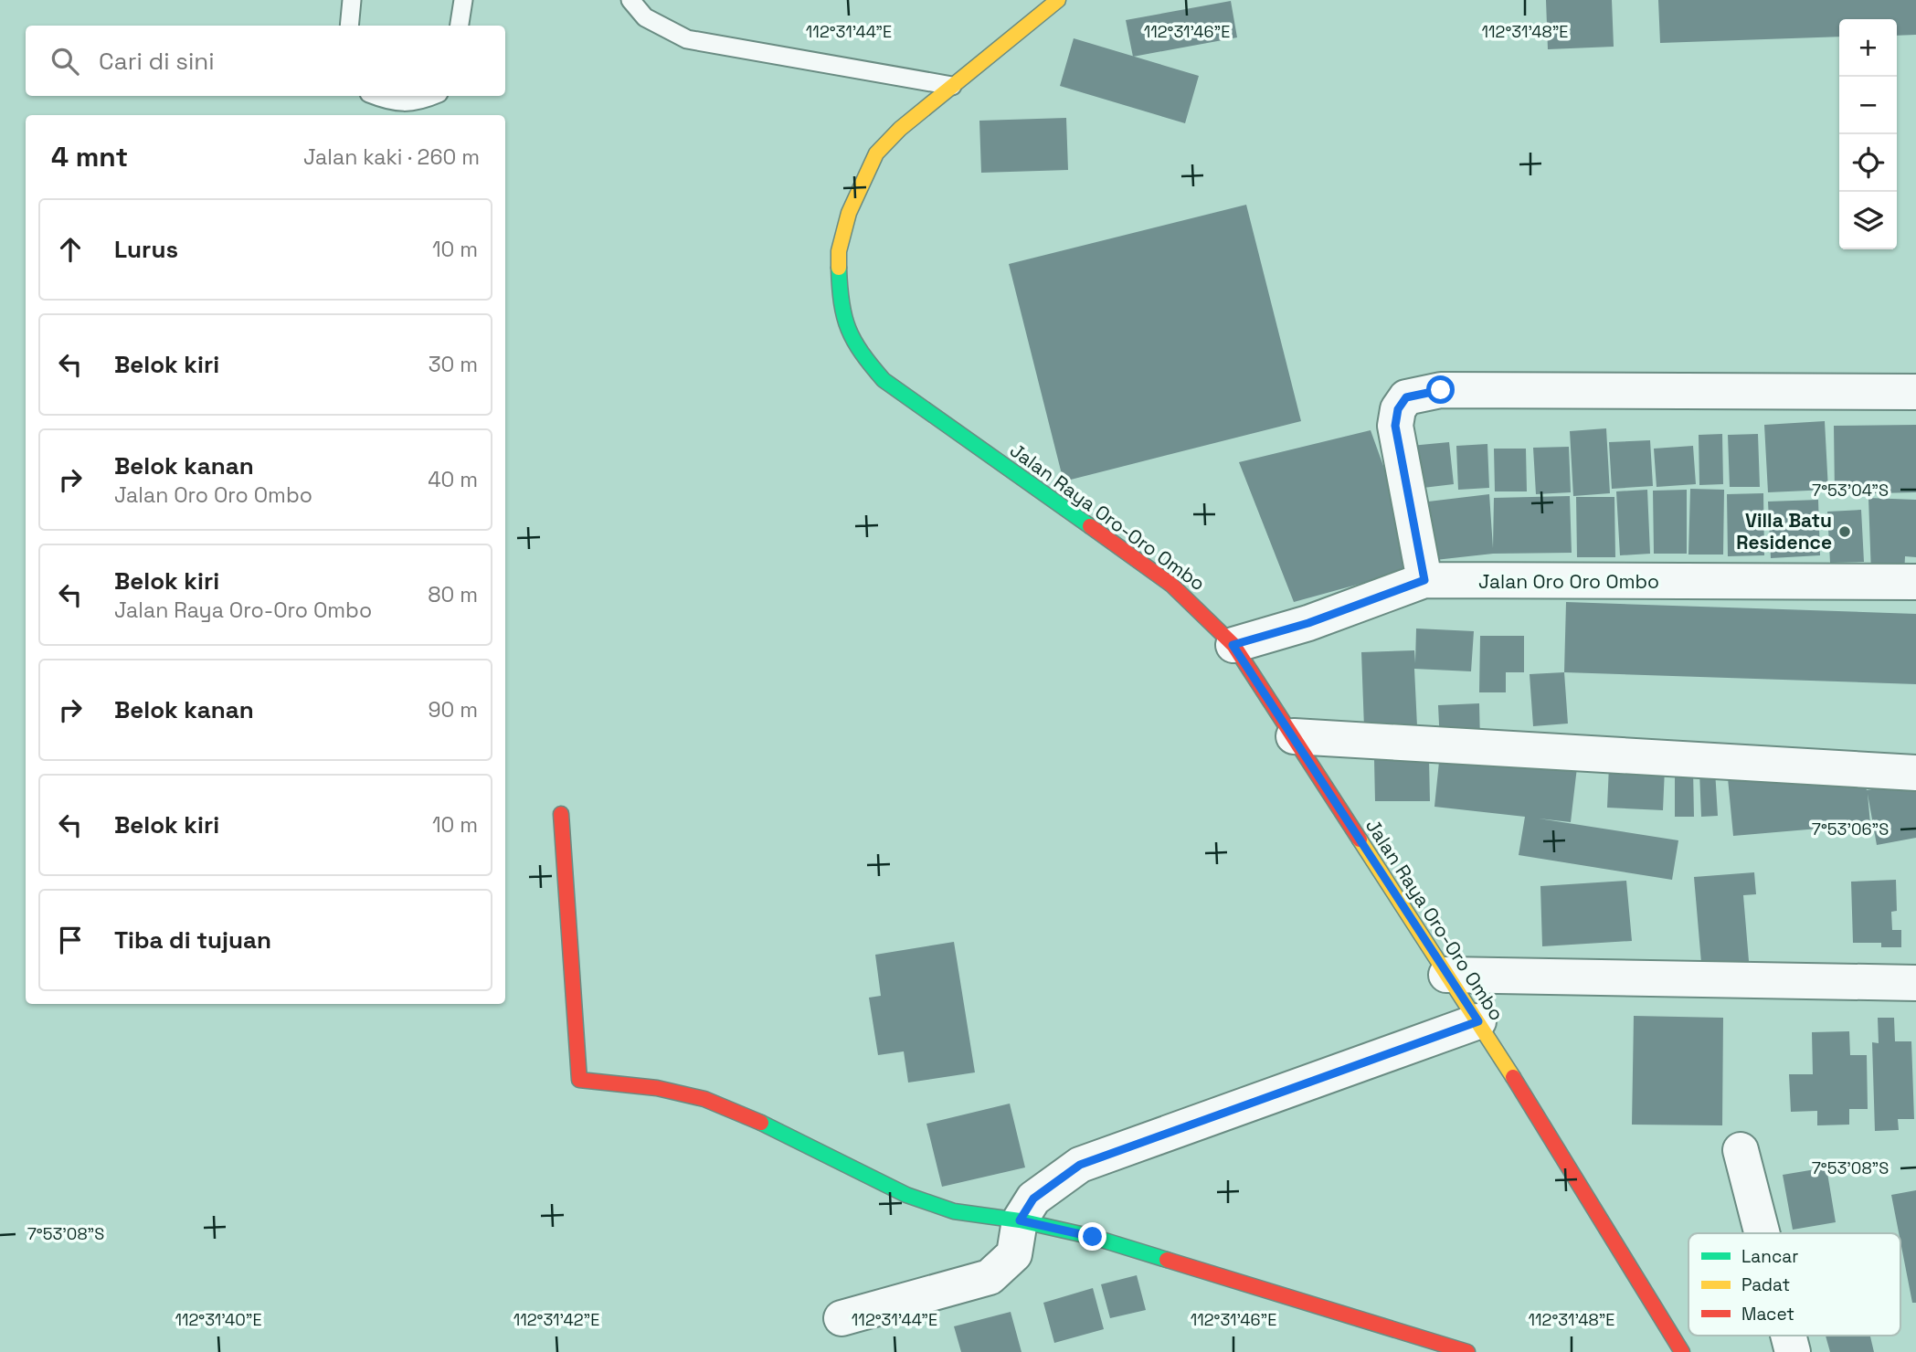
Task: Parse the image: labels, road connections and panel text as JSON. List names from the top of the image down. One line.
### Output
{"streets":{"main road":["Jalan Raya Oro-Oro Ombo"],"street":["Jalan Oro Oro Ombo"]},"crossings":[["Jalan Raya Oro-Oro Ombo","Jalan Oro Oro Ombo"]],"places":["Villa Batu Residence"],"legend":["Lancar","Padat","Macet"],"page":{"map_buttons":["+","−"],"search":"Cari di sini","heading":["4 mnt","Jalan kaki · 260 m"],"list":[["Lurus","10 m"],["Belok kiri","30 m"],["Belok kanan","Jalan Oro Oro Ombo","40 m"],["Belok kiri","Jalan Raya Oro-Oro Ombo","80 m"],["Belok kanan","90 m"],["Belok kiri","10 m"],"Tiba di tujuan"]},"coordinates":["112°31'44\"E","112°31'46\"E","112°31'48\"E","7°53'04\"S","7°53'06\"S","7°53'08\"S","112°31'40\"E","112°31'42\"E"]}
